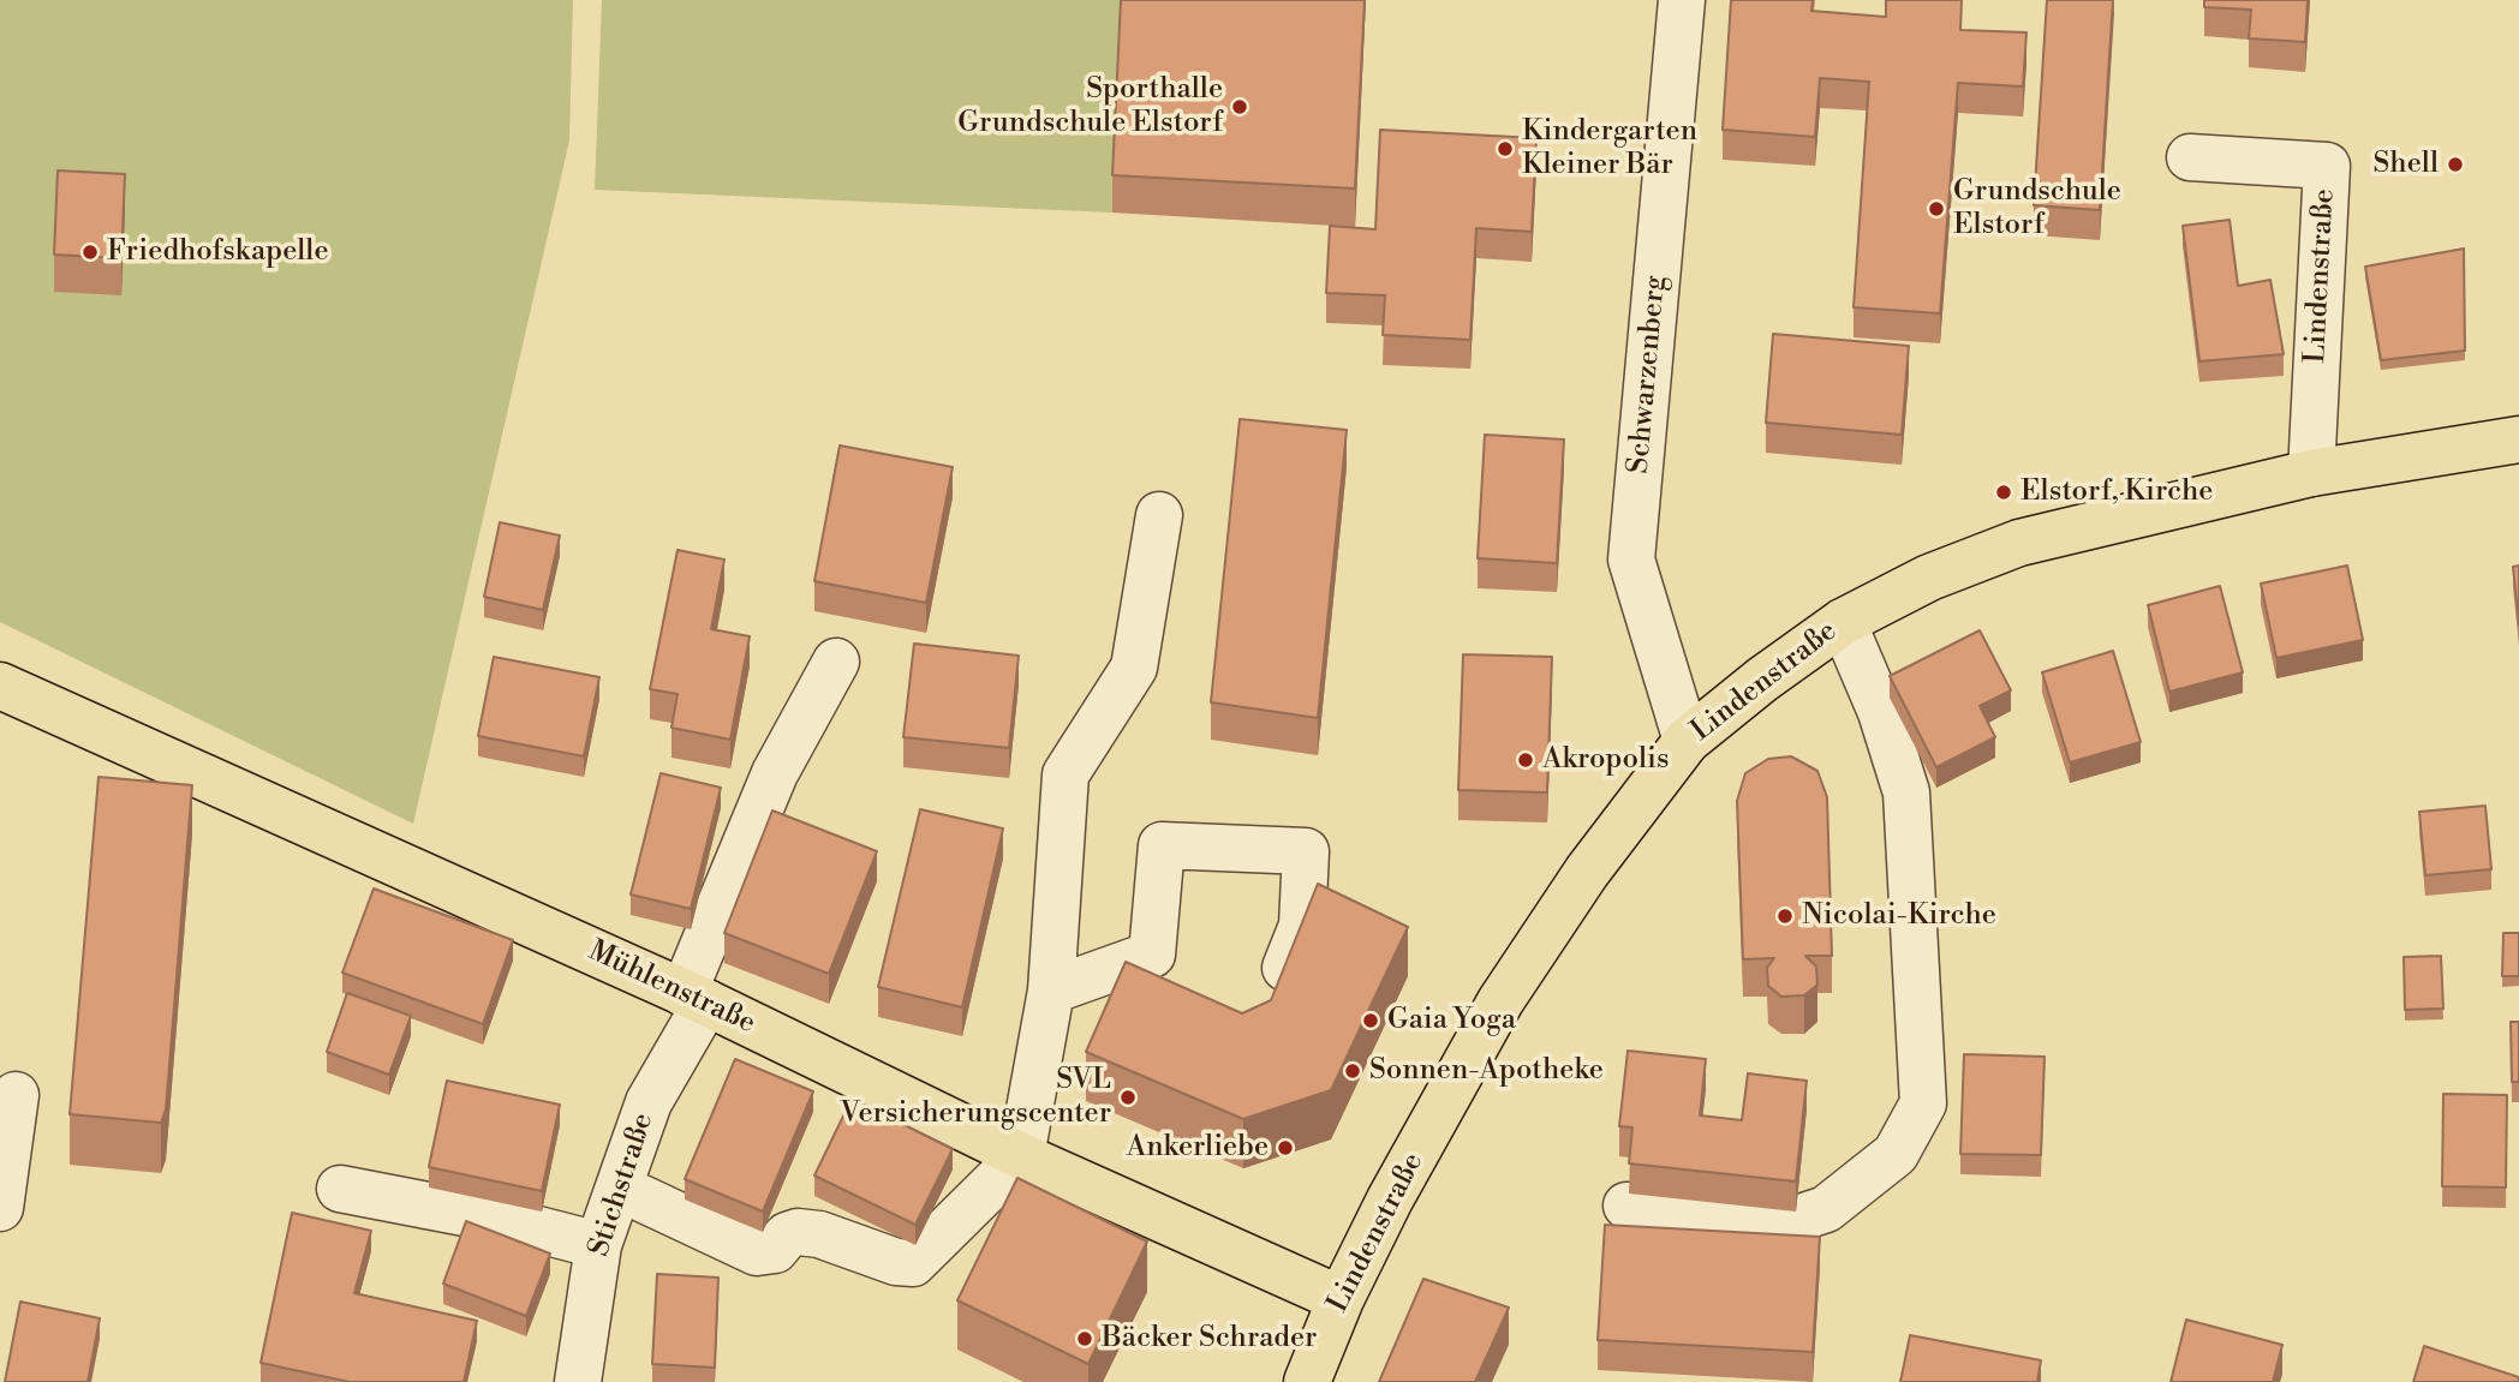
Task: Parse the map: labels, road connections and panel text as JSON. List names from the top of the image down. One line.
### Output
{"streets":{"main road":["Lindenstraße","Mühlenstraße"],"street":["Schwarzenberg","Stichstraße"]},"crossings":[["Lindenstraße","Schwarzenberg"],["Lindenstraße","Mühlenstraße"],["Mühlenstraße","Stichstraße"]],"places":["Sporthalle Grundschule Elstorf","Kindergarten Kleiner Bär","Shell","Grundschule Elstorf","Friedhofskapelle","Elstorf, Kirche","Akropolis","Nicolai-Kirche","Gaia Yoga","Sonnen-Apotheke","SVL Versicherungscenter","Ankerliebe","Bäcker Schrader"]}
